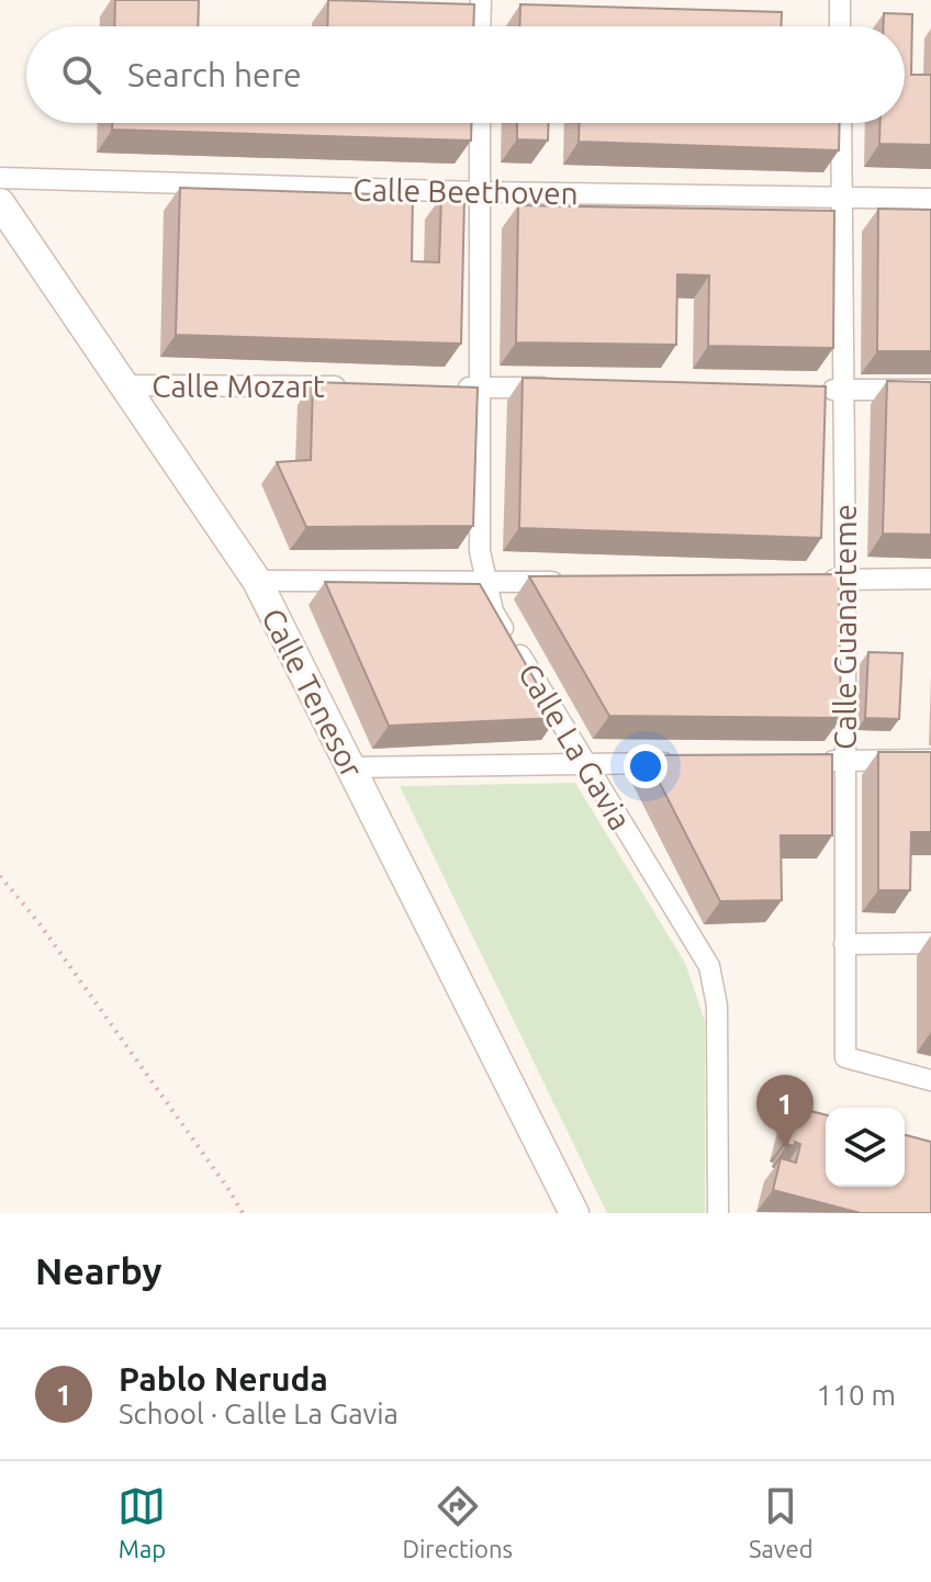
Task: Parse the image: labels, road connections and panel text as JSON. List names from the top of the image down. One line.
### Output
{"streets":{"street":["Calle Beethoven","Calle Mozart","Calle Guanarteme","Calle Tenesor","Calle La Gavia"]},"crossings":[["Calle Beethoven","Calle Guanarteme"],["Calle Beethoven","Calle La Gavia"],["Calle Mozart","Calle Tenesor"]],"page":{"search":"Search here","pins":"1","heading":"Nearby","list":[{"mark":"1","name":"Pablo Neruda","note":"School · Calle La Gavia","value":"110 m"}],"nav":["Map","Directions","Saved"]}}
